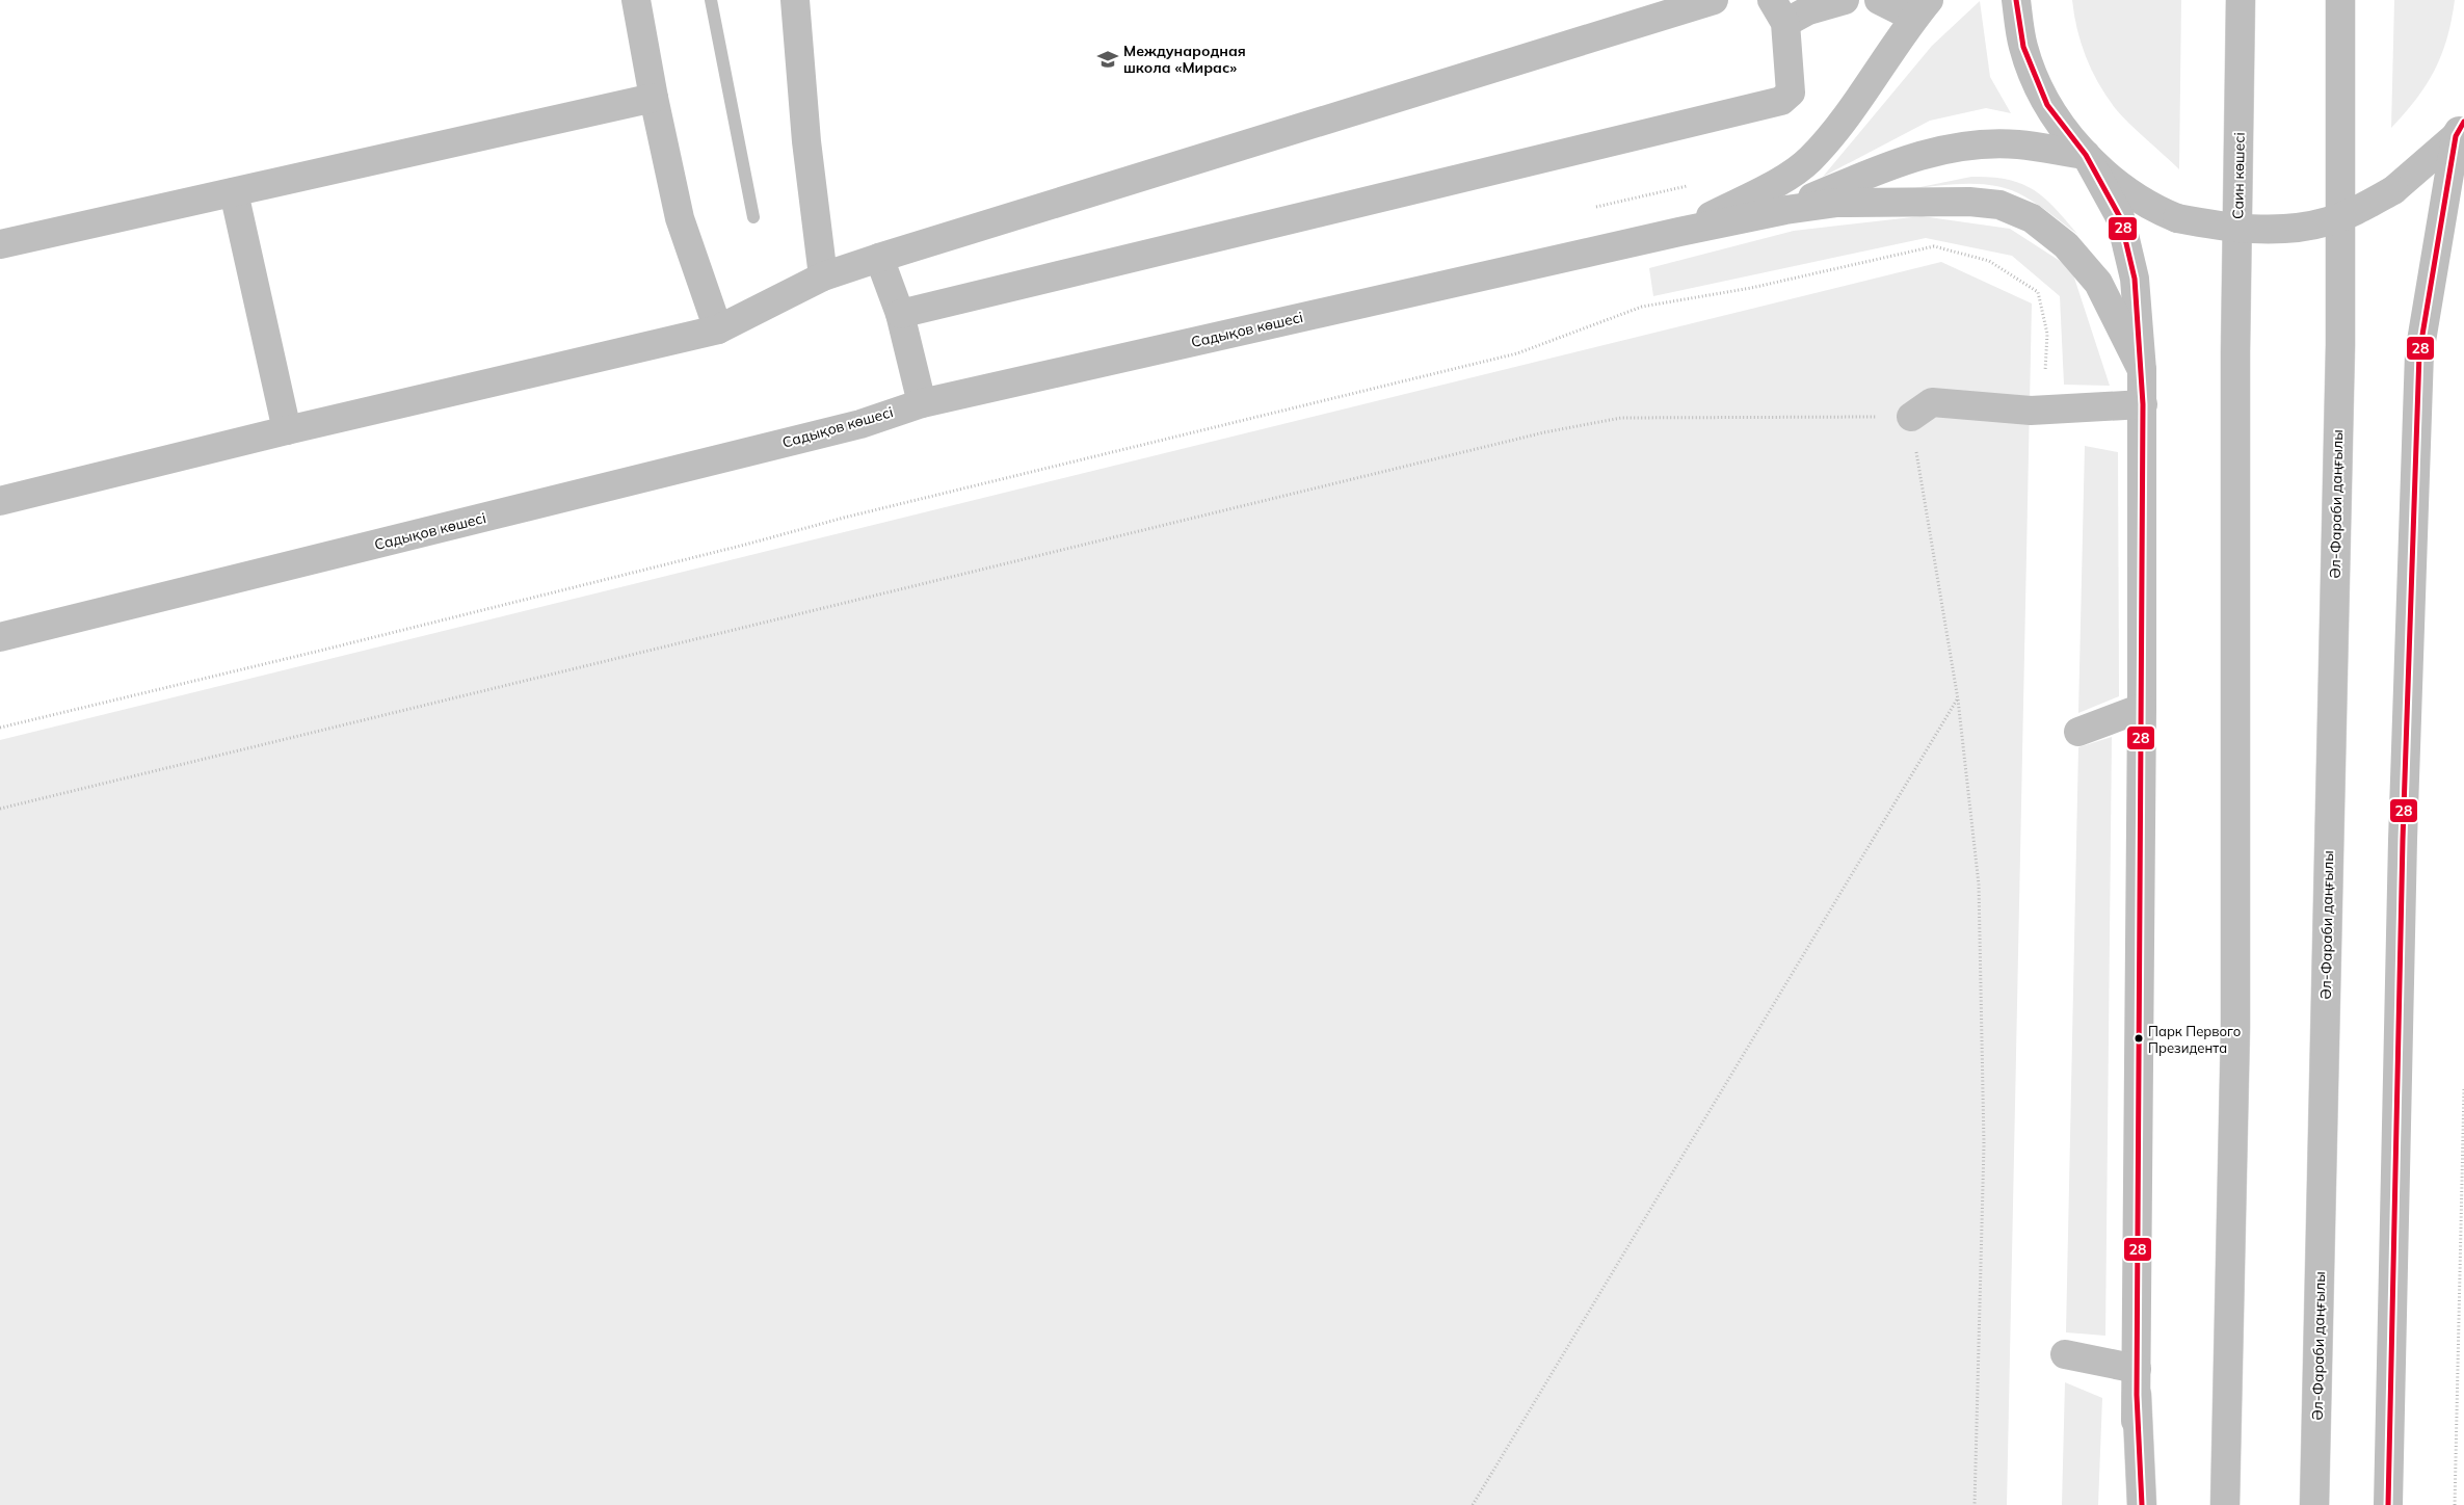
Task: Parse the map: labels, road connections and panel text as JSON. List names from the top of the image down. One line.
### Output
{"streets":{"street":["Саин көшесі","Садықов көшесі","Әл-Фараби даңғылы"]},"places":{"school or university":["Международная школа «Мирас»"],"other":["Парк Первого Президента"]},"lines":["transit line 28"]}
